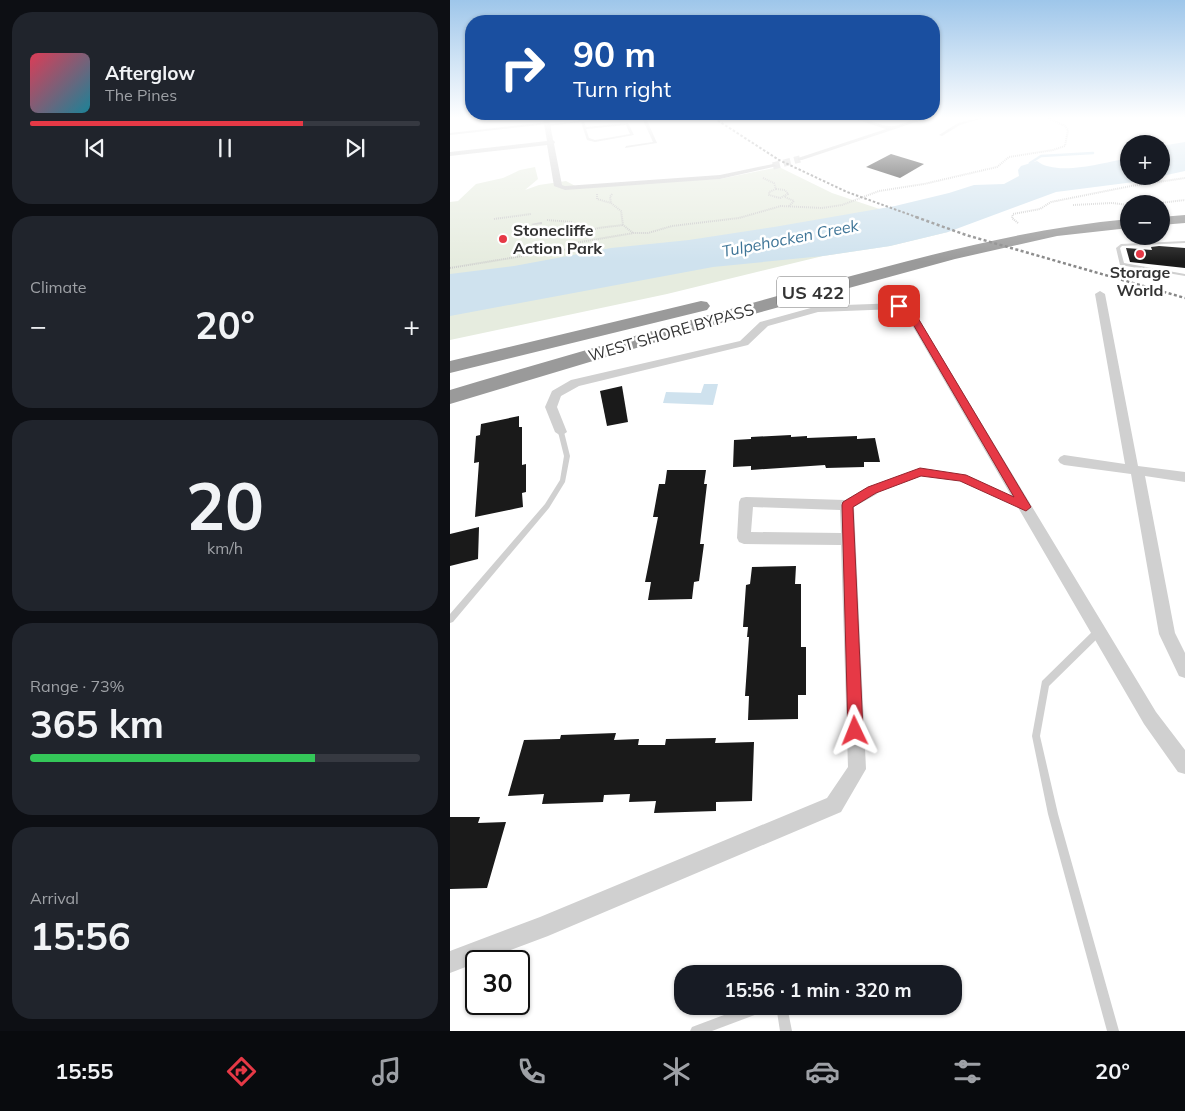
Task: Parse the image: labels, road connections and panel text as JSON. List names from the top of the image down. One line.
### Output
{"streets":{"highway":["US 422","WEST SHORE BYPASS"]},"crossings":[["US 422","WEST SHORE BYPASS"]],"water":["Tulpehocken Creek"],"places":["Stonecliffe Action Park","Storage World"],"page":{"turn":["90 m","Turn right"],"song":["Afterglow","The Pines"],"map_buttons":["+","−"],"tile":["Climate",["20","km/h"],["Range · 73%","365 km"],["Arrival","15:56"]],"heat":["−","20°","+"],"limit":"30","trip":"15:56 · 1 min · 320 m","tabs":["15:55","20°"]}}
